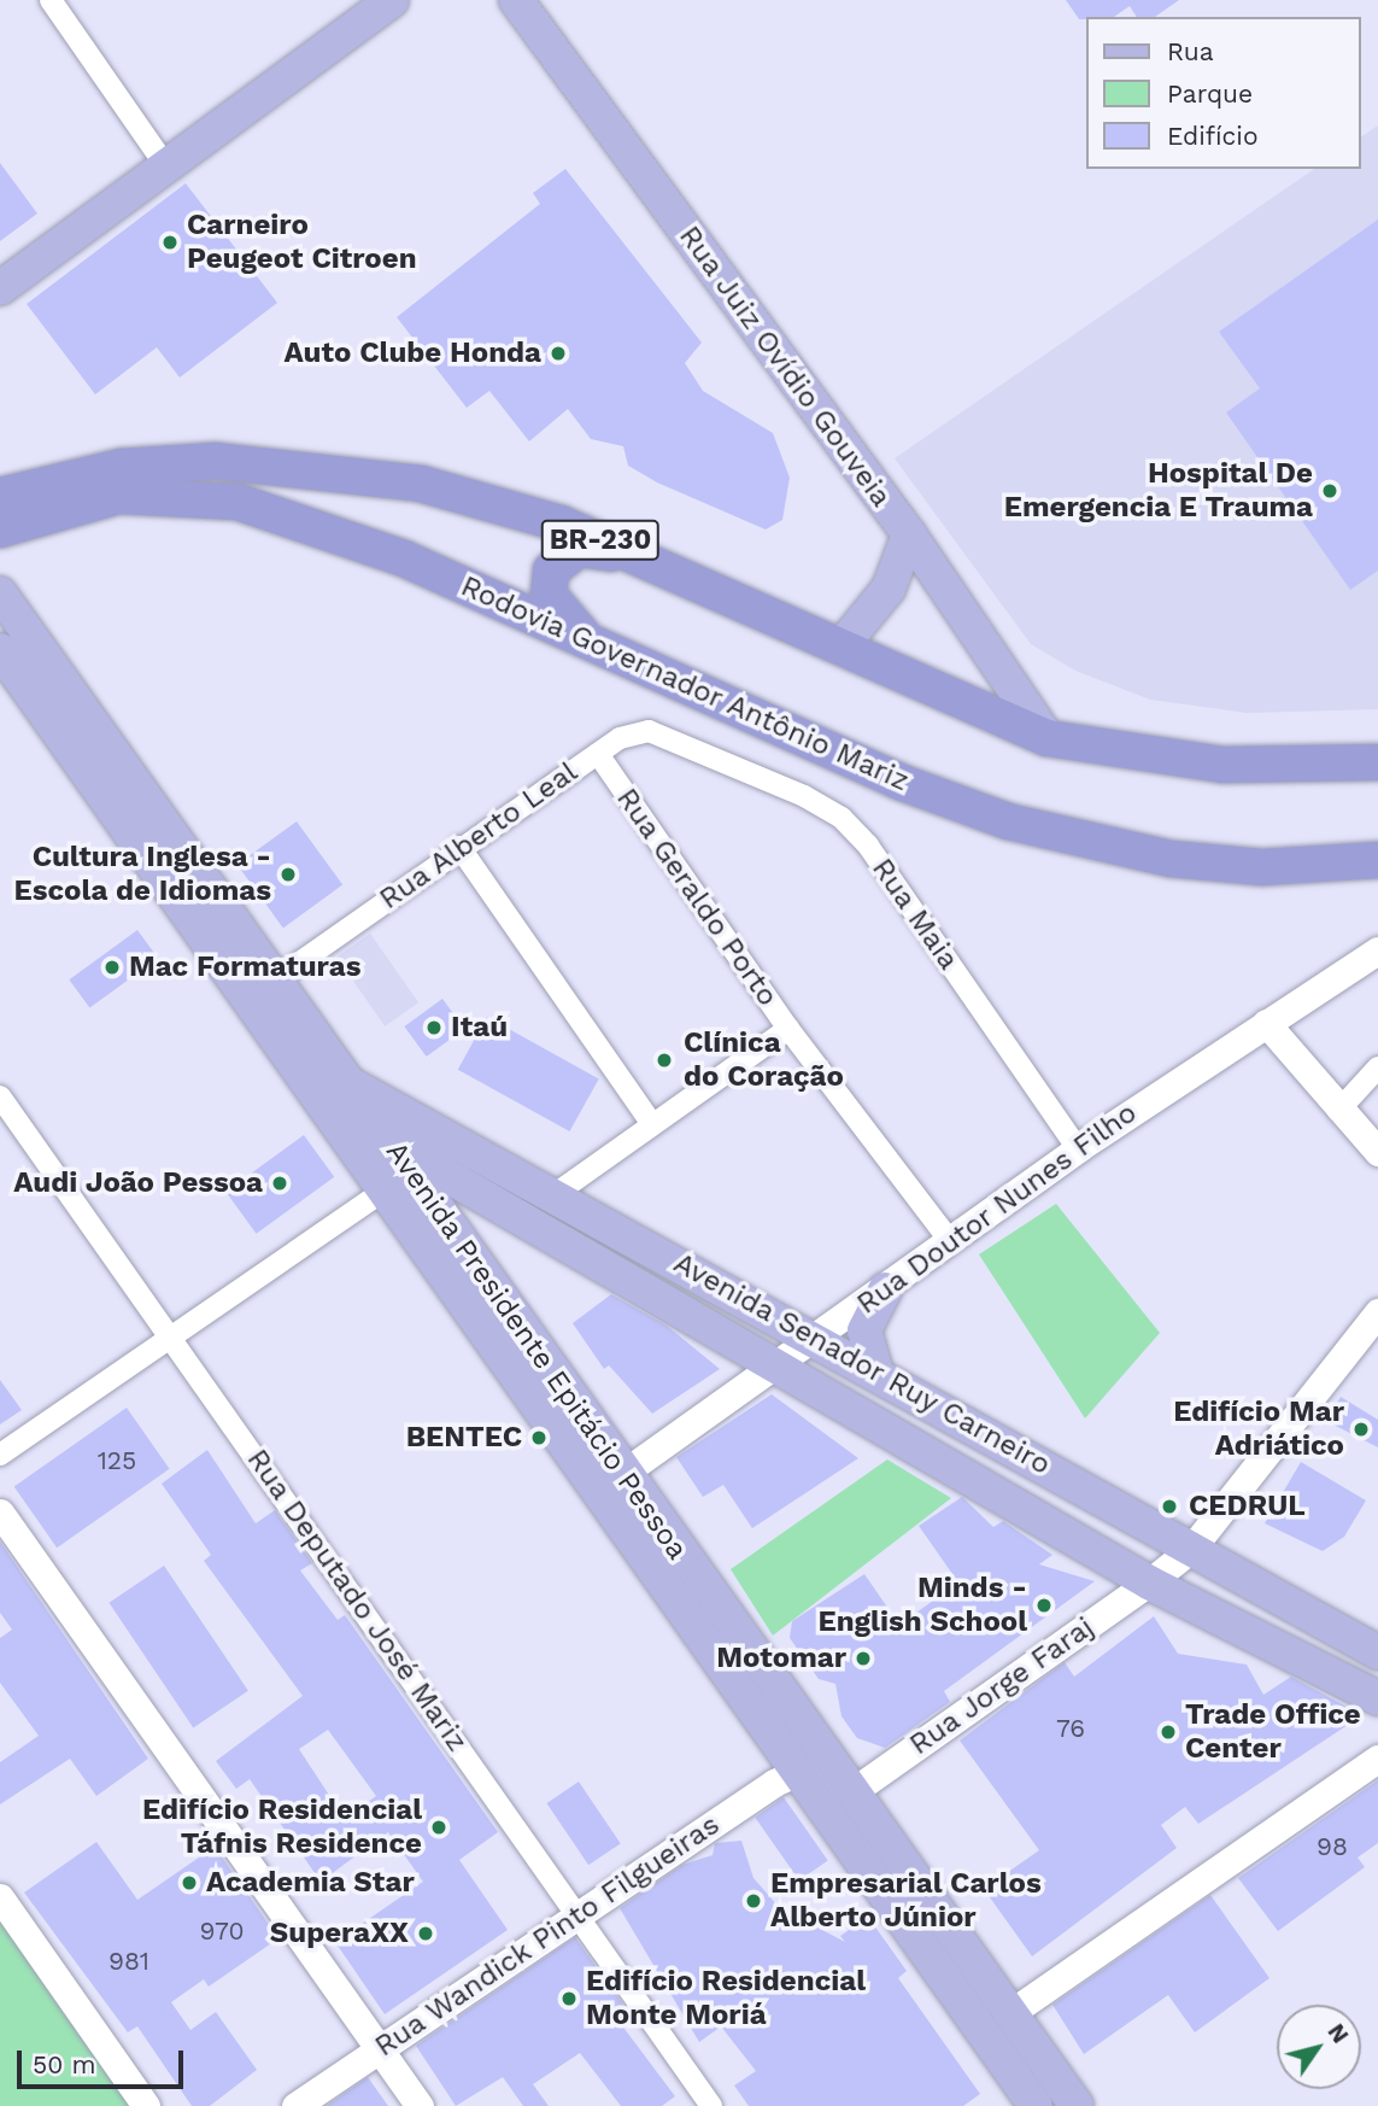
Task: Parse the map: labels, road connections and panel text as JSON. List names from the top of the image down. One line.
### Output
{"streets":{"highway":["BR-230","Rodovia Governador Antônio Mariz"],"main road":["Rua Juiz Ovídio Gouveia","Avenida Presidente Epitácio Pessoa","Avenida Senador Ruy Carneiro"],"street":["Rua Alberto Leal","Rua Geraldo Porto","Rua Maia","Rua Doutor Nunes Filho","Rua Deputado José Mariz","Rua Jorge Faraj","Rua Wandick Pinto Filgueiras"]},"crossings":[["Rua Juiz Ovídio Gouveia","BR-230"],["Rua Alberto Leal","Rua Geraldo Porto"],["Rua Alberto Leal","Rua Maia"],["Rua Alberto Leal","Avenida Presidente Epitácio Pessoa"],["Rua Geraldo Porto","Rua Doutor Nunes Filho"],["Rua Maia","Rua Doutor Nunes Filho"],["Rua Doutor Nunes Filho","Avenida Presidente Epitácio Pessoa"],["Rua Doutor Nunes Filho","Avenida Senador Ruy Carneiro"],["Avenida Presidente Epitácio Pessoa","Avenida Senador Ruy Carneiro"],["Avenida Presidente Epitácio Pessoa","Rua Jorge Faraj"],["Avenida Presidente Epitácio Pessoa","Rua Wandick Pinto Filgueiras"],["Avenida Senador Ruy Carneiro","Rua Jorge Faraj"],["Rua Deputado José Mariz","Rua Wandick Pinto Filgueiras"]],"places":["Carneiro Peugeot Citroen","Auto Clube Honda","Hospital De Emergencia E Trauma","Cultura Inglesa - Escola de Idiomas","Mac Formaturas","Itaú","Clínica do Coração","Audi João Pessoa","Edifício Mar Adriático","BENTEC","CEDRUL","Minds - English School","Motomar","Trade Office Center","Edifício Residencial Táfnis Residence","Academia Star","Empresarial Carlos Alberto Júnior","SuperaXX","Edifício Residencial Monte Moriá"],"house_numbers":["125","76","98","970","981"],"legend":["Rua","Parque","Edifício"],"scale_bar":"50 m","north":"top right"}
